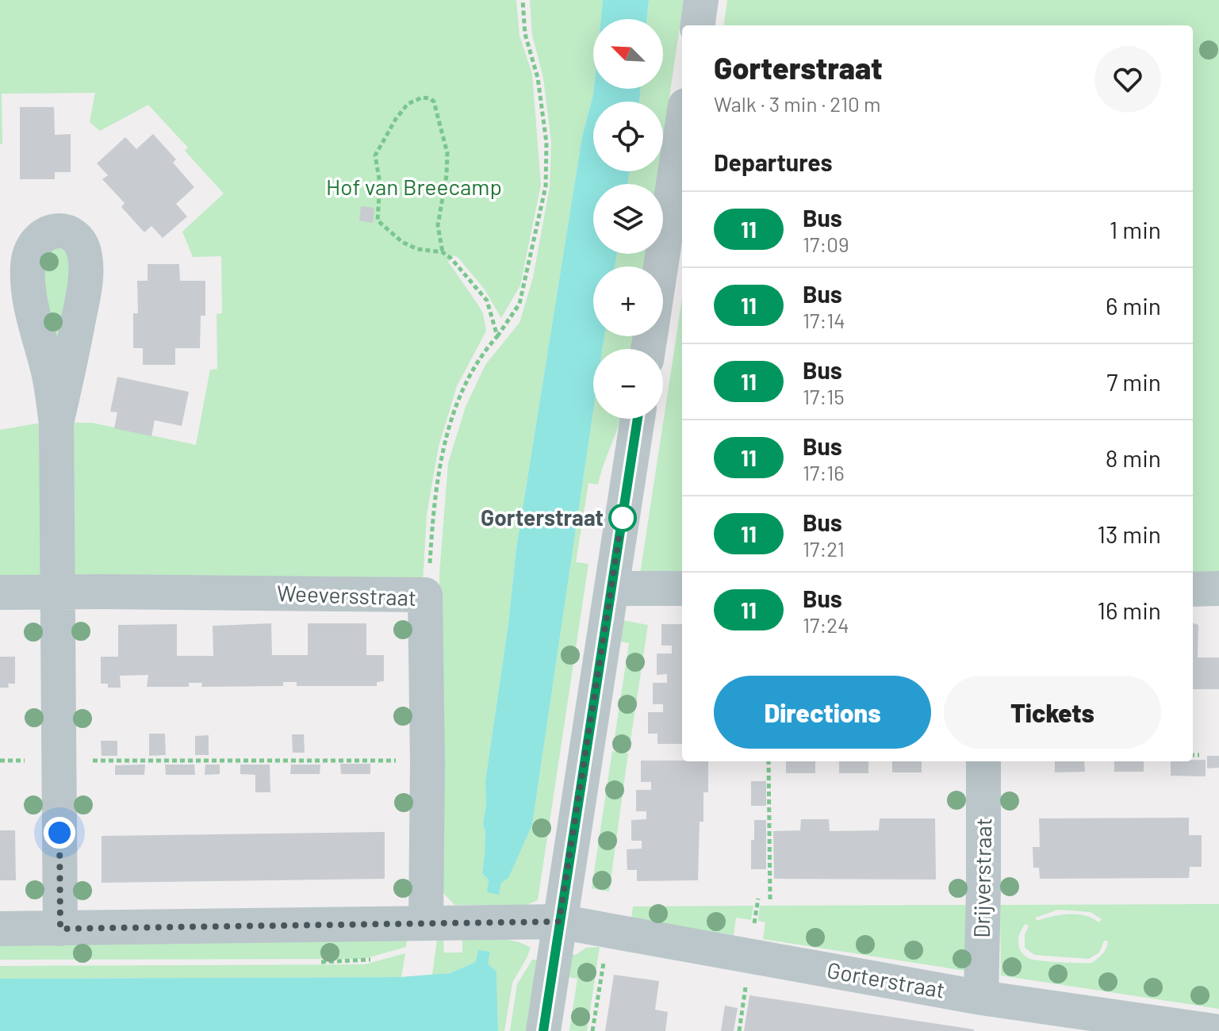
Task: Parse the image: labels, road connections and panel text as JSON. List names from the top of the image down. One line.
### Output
{"streets":{"street":["Weeversstraat","Drijverstraat","Gorterstraat"]},"crossings":[["Drijverstraat","Gorterstraat"]],"parks":["Hof van Breecamp"],"places":["Gorterstraat"],"lines":["bus line 11"],"north":"top left","page":{"map_buttons":["+","−"],"heading":[["Gorterstraat","Walk · 3 min · 210 m"],"Departures"],"list":[{"mark":"11","name":"Bus","note":"17:09","value":"1 min"},{"mark":"11","name":"Bus","note":"17:14","value":"6 min"},{"mark":"11","name":"Bus","note":"17:15","value":"7 min"},{"mark":"11","name":"Bus","note":"17:16","value":"8 min"},{"mark":"11","name":"Bus","note":"17:21","value":"13 min"},{"mark":"11","name":"Bus","note":"17:24","value":"16 min"}],"buttons":["Directions","Tickets"]}}
